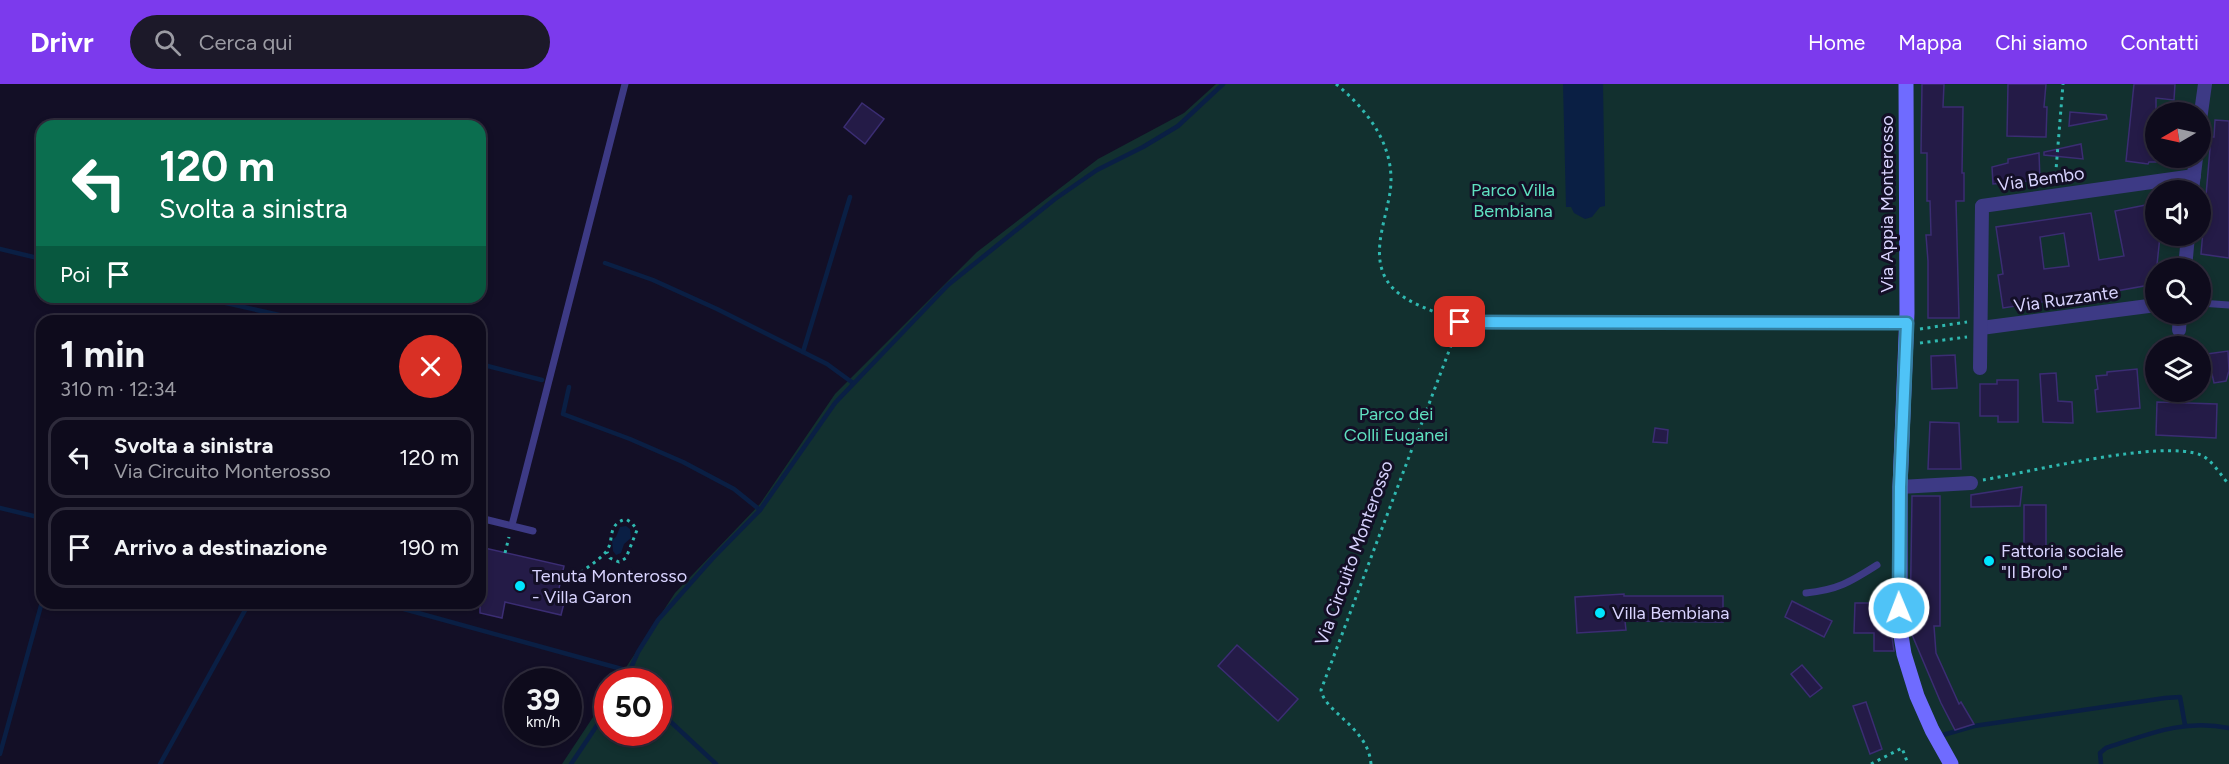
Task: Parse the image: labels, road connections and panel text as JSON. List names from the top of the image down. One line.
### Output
{"streets":{"main road":["Via Appia Monterosso"],"street":["Via Bembo","Via Ruzzante"],"path":["Via Circuito Monterosso"]},"crossings":[["Via Bembo","Via Ruzzante"]],"parks":["Parco Villa Bembiana","Parco dei Colli Euganei"],"places":["Fattoria sociale \"Il Brolo\"","Tenuta Monterosso - Villa Garon","Villa Bembiana"],"north":"left","page":{"header":"Drivr","search":"Cerca qui","nav":["Home","Mappa","Chi siamo","Contatti"],"turn":["120 m","Svolta a sinistra"],"then":"Poi","heading":["1 min","310 m · 12:34"],"list":[{"name":"Svolta a sinistra","note":"Via Circuito Monterosso","value":"120 m"},{"name":"Arrivo a destinazione","value":"190 m"}],"speed":"39 km/h","limit":"50"}}
